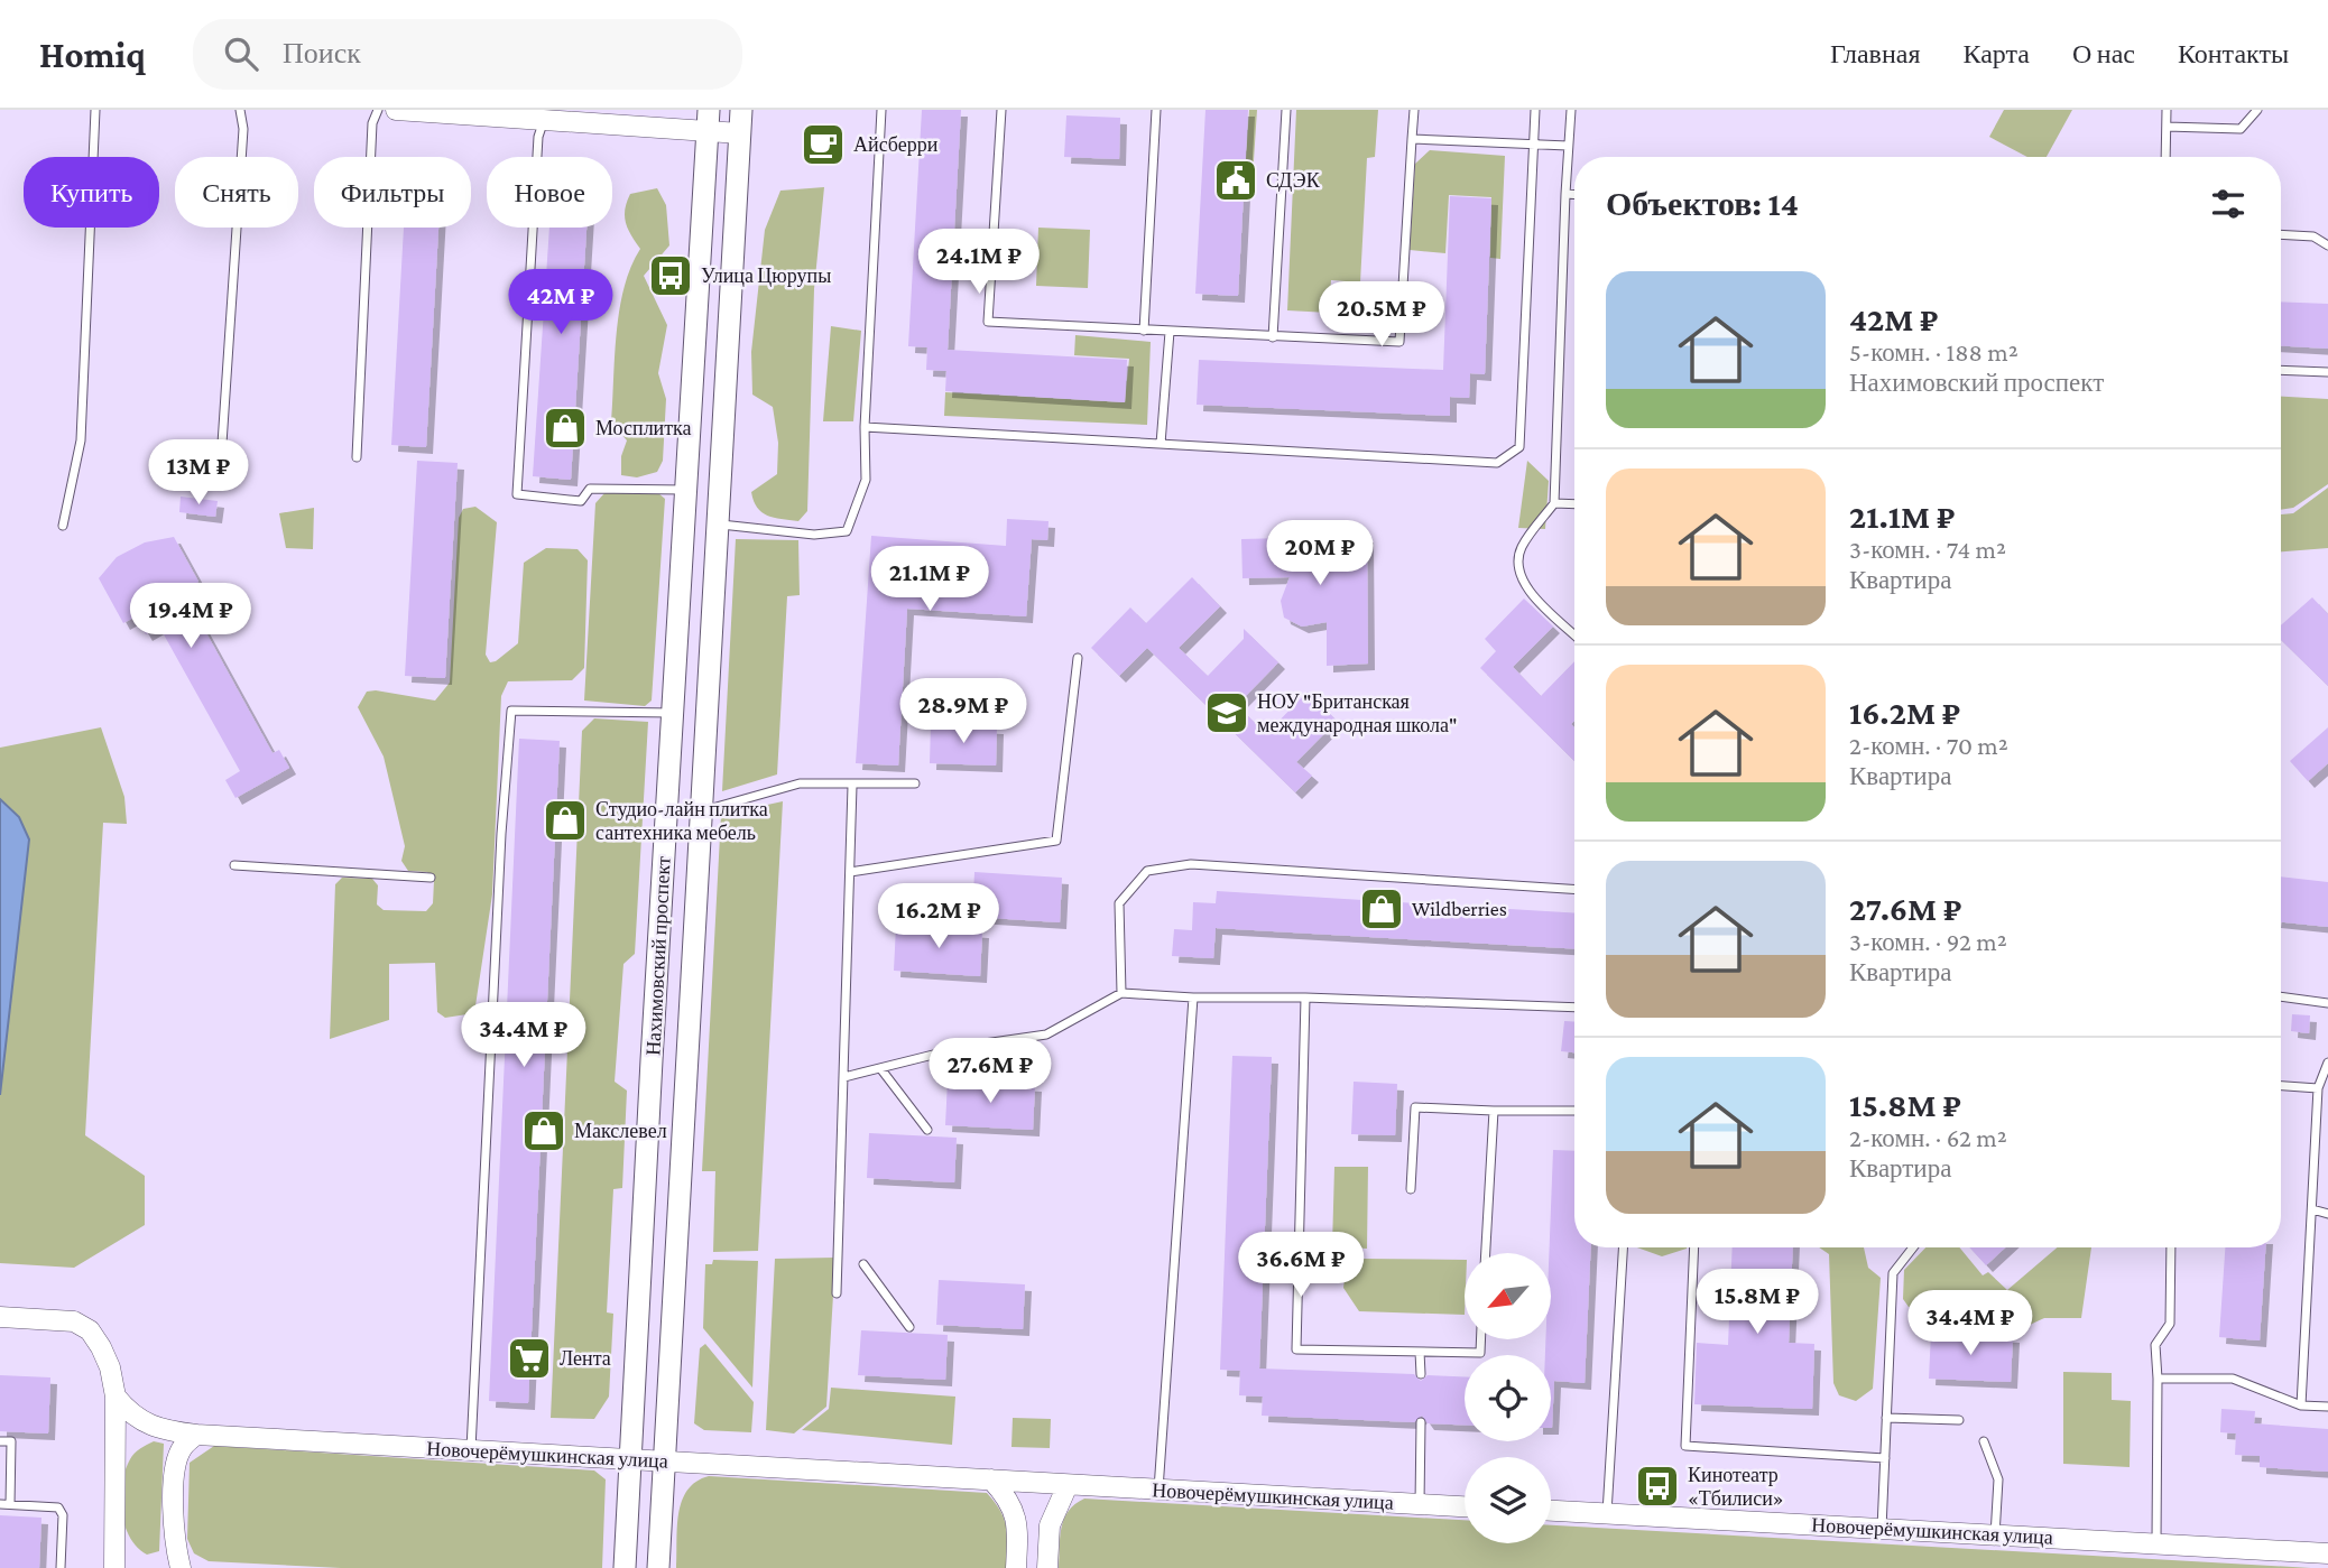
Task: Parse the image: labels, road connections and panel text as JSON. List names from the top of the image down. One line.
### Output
{"streets":{"main road":["Нахимовский проспект"],"street":["Новочерёмушкинская улица"]},"crossings":[["Нахимовский проспект","Новочерёмушкинская улица"]],"places":{"cafe":["Айсберри"],"public building":["СДЭК"],"bus stop":["Улица Цюрупы","Кинотеатр «Тбилиси»"],"shop":["Мосплитка","Студио-лайн плитка сантехника мебель","Wildberries","Макслевел"],"school or university":["НОУ \"Британская международная школа\""],"supermarket":["Лента"]},"north":"bottom left","page":{"header":"Homiq","search":"Поиск","nav":["Главная","Карта","О нас","Контакты"],"chip":["Купить","Снять","Фильтры","Новое"],"heading":"Объектов: 14","price":["24.1M ₽","42M ₽","20.5M ₽","13M ₽","20M ₽","21.1M ₽","19.4M ₽","28.9M ₽","16.2M ₽","34.4M ₽","27.6M ₽","36.6M ₽","15.8M ₽","34.4M ₽"],"list":[{"name":"42M ₽","note":"5-комн. · 188 m² · Нахимовский проспект"},{"name":"21.1M ₽","note":"3-комн. · 74 m² · Квартира"},{"name":"16.2M ₽","note":"2-комн. · 70 m² · Квартира"},{"name":"27.6M ₽","note":"3-комн. · 92 m² · Квартира"},{"name":"15.8M ₽","note":"2-комн. · 62 m² · Квартира"}]}}
